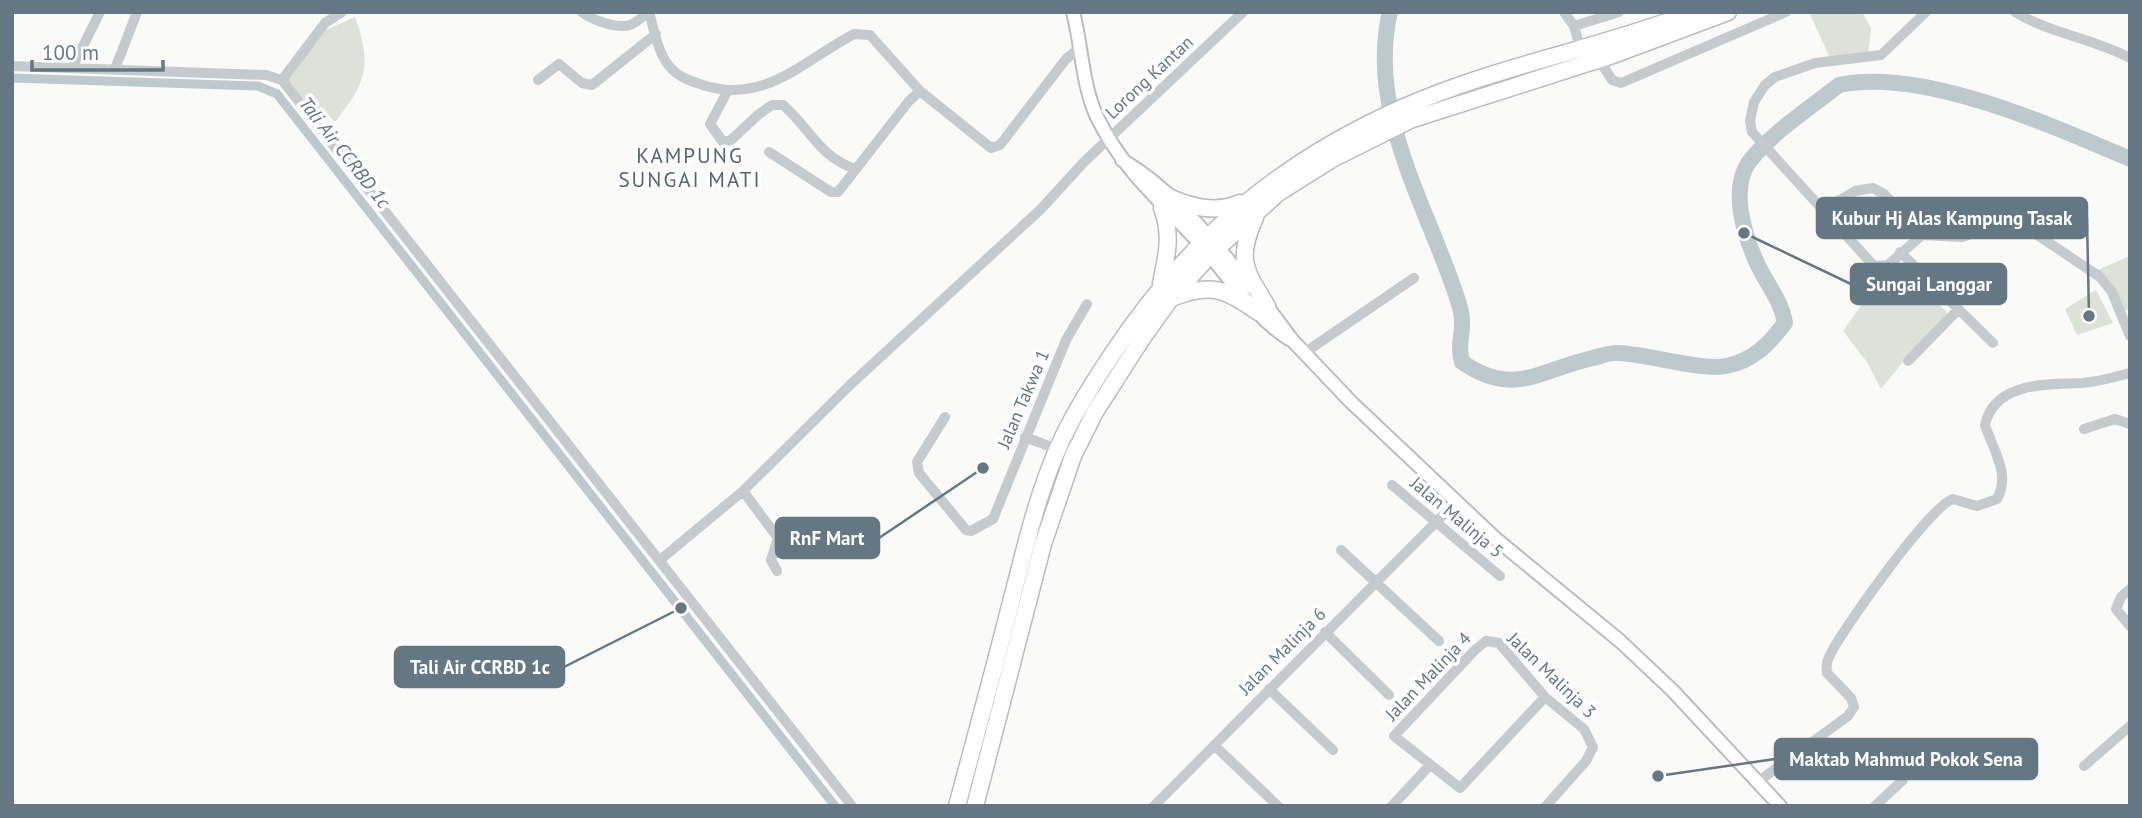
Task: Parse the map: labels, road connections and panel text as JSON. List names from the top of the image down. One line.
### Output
{"streets":{"street":["Lorong Kantan","Jalan Takwa 1","Jalan Malinja 5","Jalan Malinja 6","Jalan Malinja 3","Jalan Malinja 4"]},"crossings":[["Jalan Malinja 5","Jalan Malinja 6"],["Jalan Malinja 3","Jalan Malinja 4"]],"districts":["KAMPUNG SUNGAI MATI"],"water":["Tali Air CCRBD 1c"],"places":["Sungai Langgar","Kubur Hj Alas Kampung Tasak","RnF Mart","Tali Air CCRBD 1c","Maktab Mahmud Pokok Sena"],"scale_bar":"100 m"}
